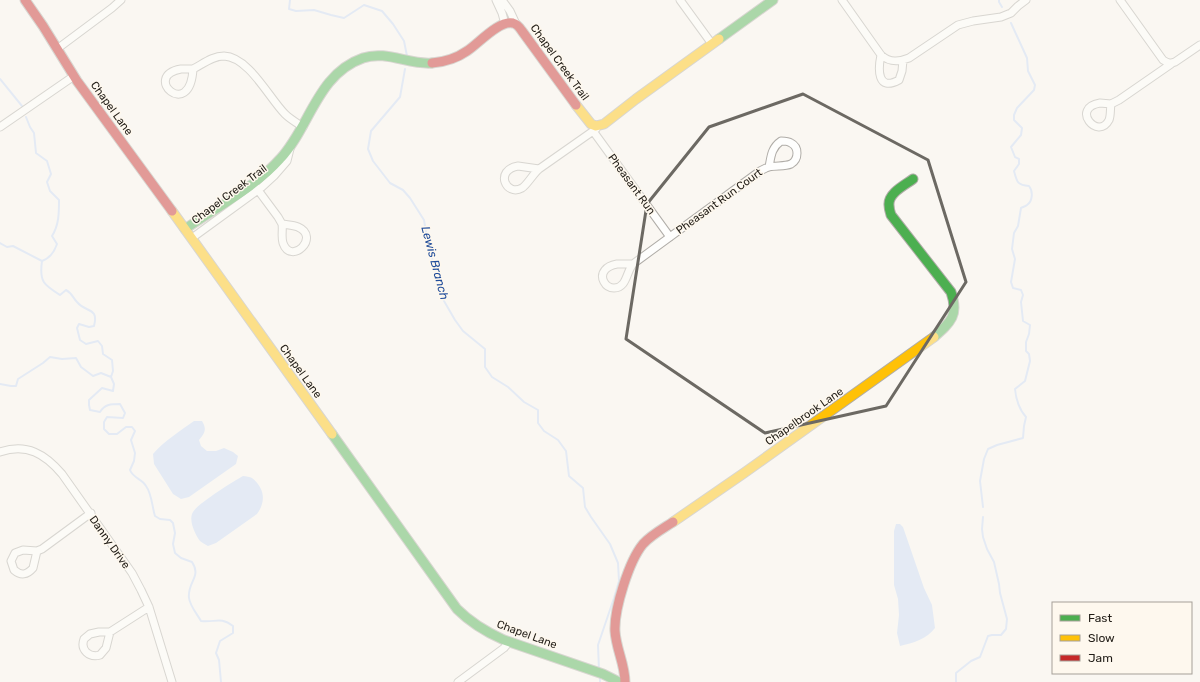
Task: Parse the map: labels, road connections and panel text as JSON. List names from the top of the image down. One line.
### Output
{"streets":{"street":["Chapel Creek Trail","Chapel Lane","Pheasant Run","Pheasant Run Court","Chapelbrook Lane","Danny Drive"]},"crossings":[["Chapel Creek Trail","Chapel Lane"],["Pheasant Run","Pheasant Run Court"]],"water":["Lewis Branch"],"legend":["Fast","Slow","Jam"]}
